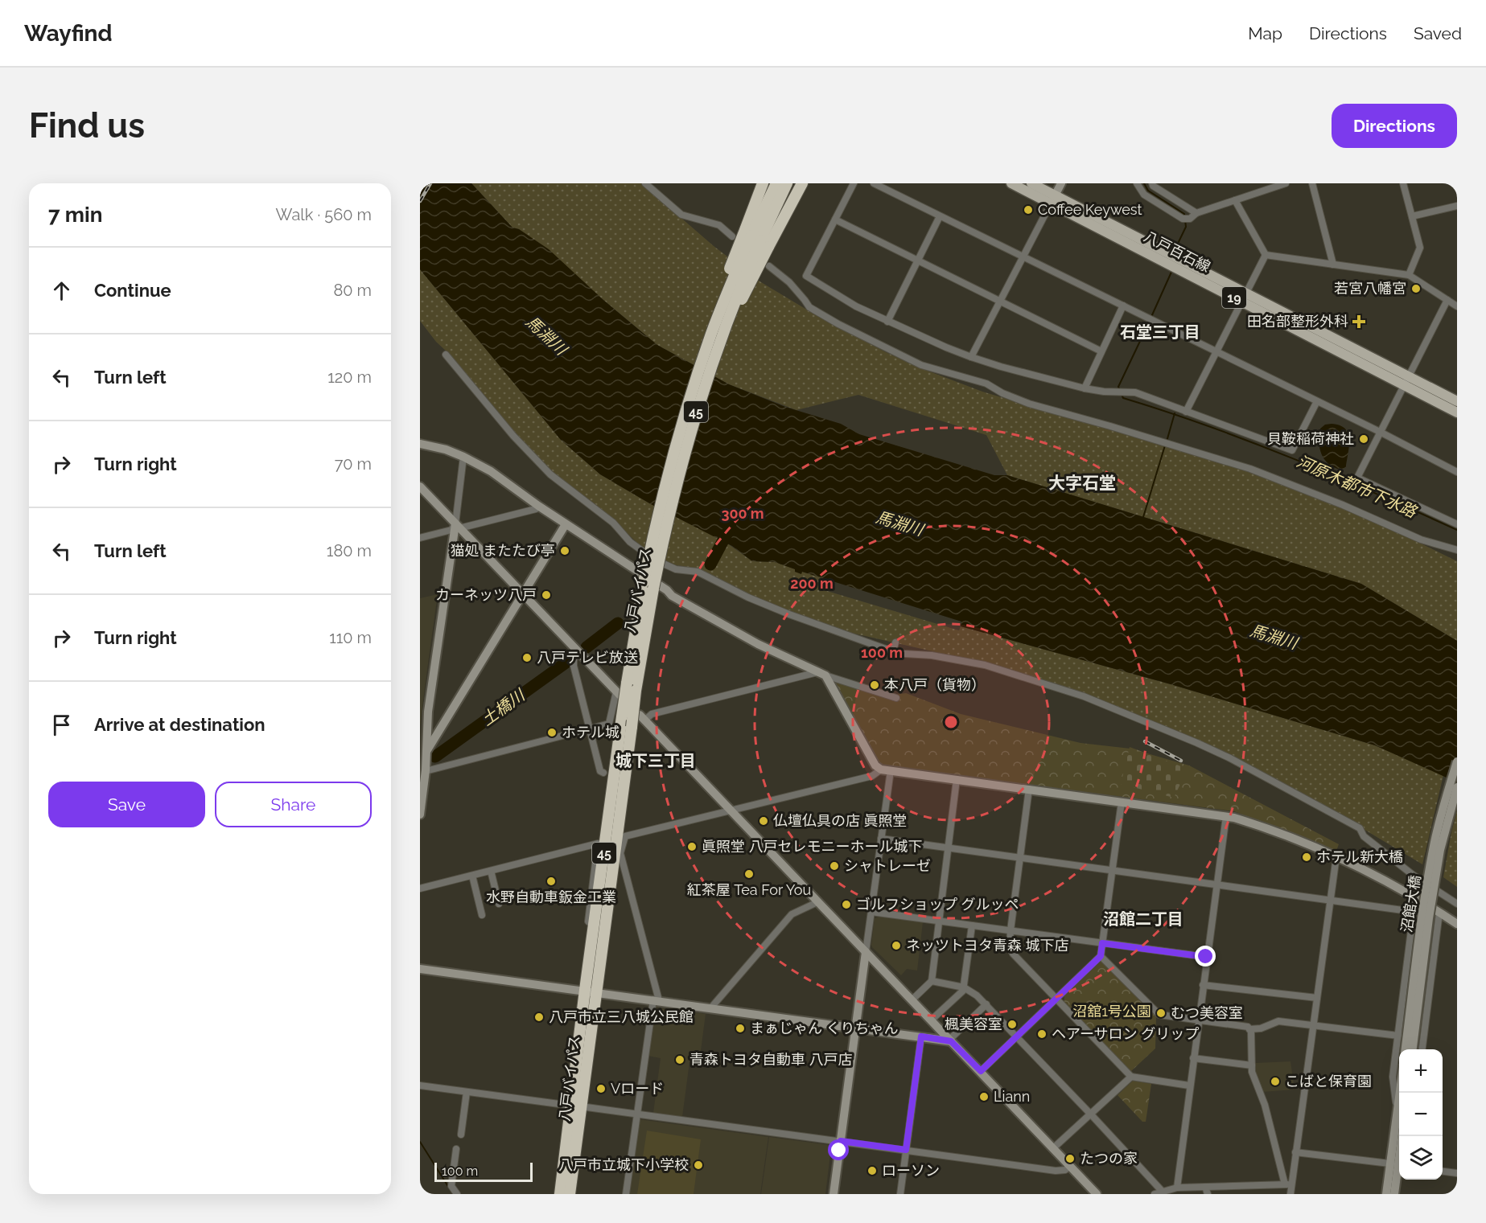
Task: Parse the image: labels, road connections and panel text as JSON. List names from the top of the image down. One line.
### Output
{"streets":{"highway":["45","八戸バイパス"],"main road":["八戸百石線","19"],"street":["沼館大橋"]},"districts":["石堂三丁目","大字石堂","城下三丁目","沼館二丁目"],"water":["馬淵川","河原木都市下水路","土橋川"],"parks":["沼舘1号公園"],"places":{"other":["Coffee Keywest","若宮八幡宮","貝鞍稲荷神社","猫処 またたび亭","カーネッツ八戸","八戸テレビ放送","本八戸（貨物）","ホテル城","仏壇仏具の店 眞照堂","眞照堂 八戸セレモニーホール城下","ホテル新大橋","シャトレーゼ","紅茶屋 Tea For You","水野自動車鈑金工業","ゴルフショップ グルッペ","ネッツトヨタ青森 城下店","むつ美容室","八戸市立三八城公民館","楓美容室","まぁじゃん くりちゃん","ヘアーサロン グリップ","青森トヨタ自動車 八戸店","こばと保育園","Vロード","Liann","たつの家","八戸市立城下小学校","ローソン"],"health":["田名部整形外科"]},"scale_bar":"100 m","page":{"header":"Wayfind","nav":["Map","Directions","Saved"],"buttons":["Directions",["Save","Share"]],"title":"Find us","heading":["7 min","Walk · 560 m"],"list":[["Continue","80 m"],["Turn left","120 m"],["Turn right","70 m"],["Turn left","180 m"],["Turn right","110 m"],"Arrive at destination"],"map_buttons":["+","−"],"scale":"100 m"},"rings":["300 m","200 m","100 m"]}
